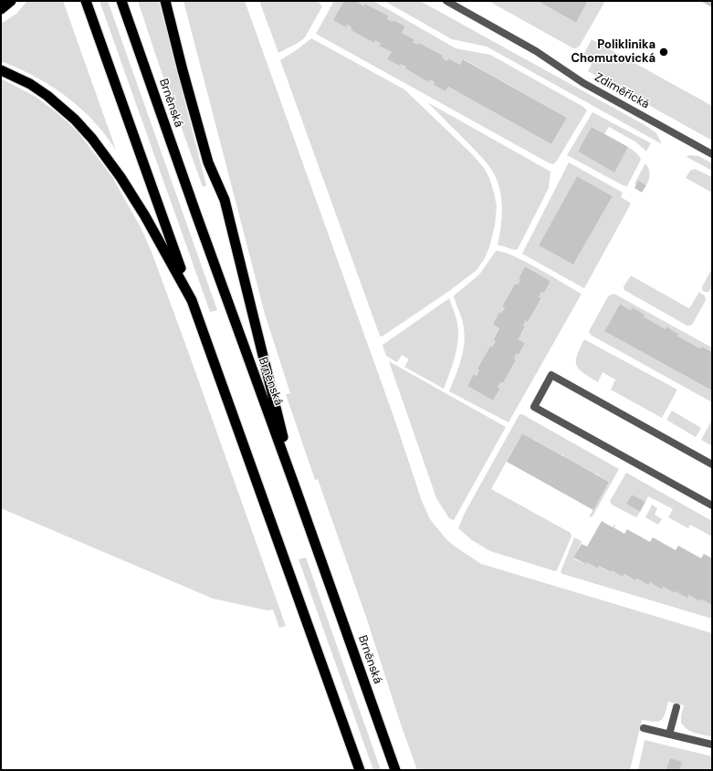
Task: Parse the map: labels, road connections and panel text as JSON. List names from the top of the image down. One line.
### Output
{"streets":{"highway":["Brněnská"],"street":["Zdiměřická"]},"places":["Poliklinika Chomutovická"]}
